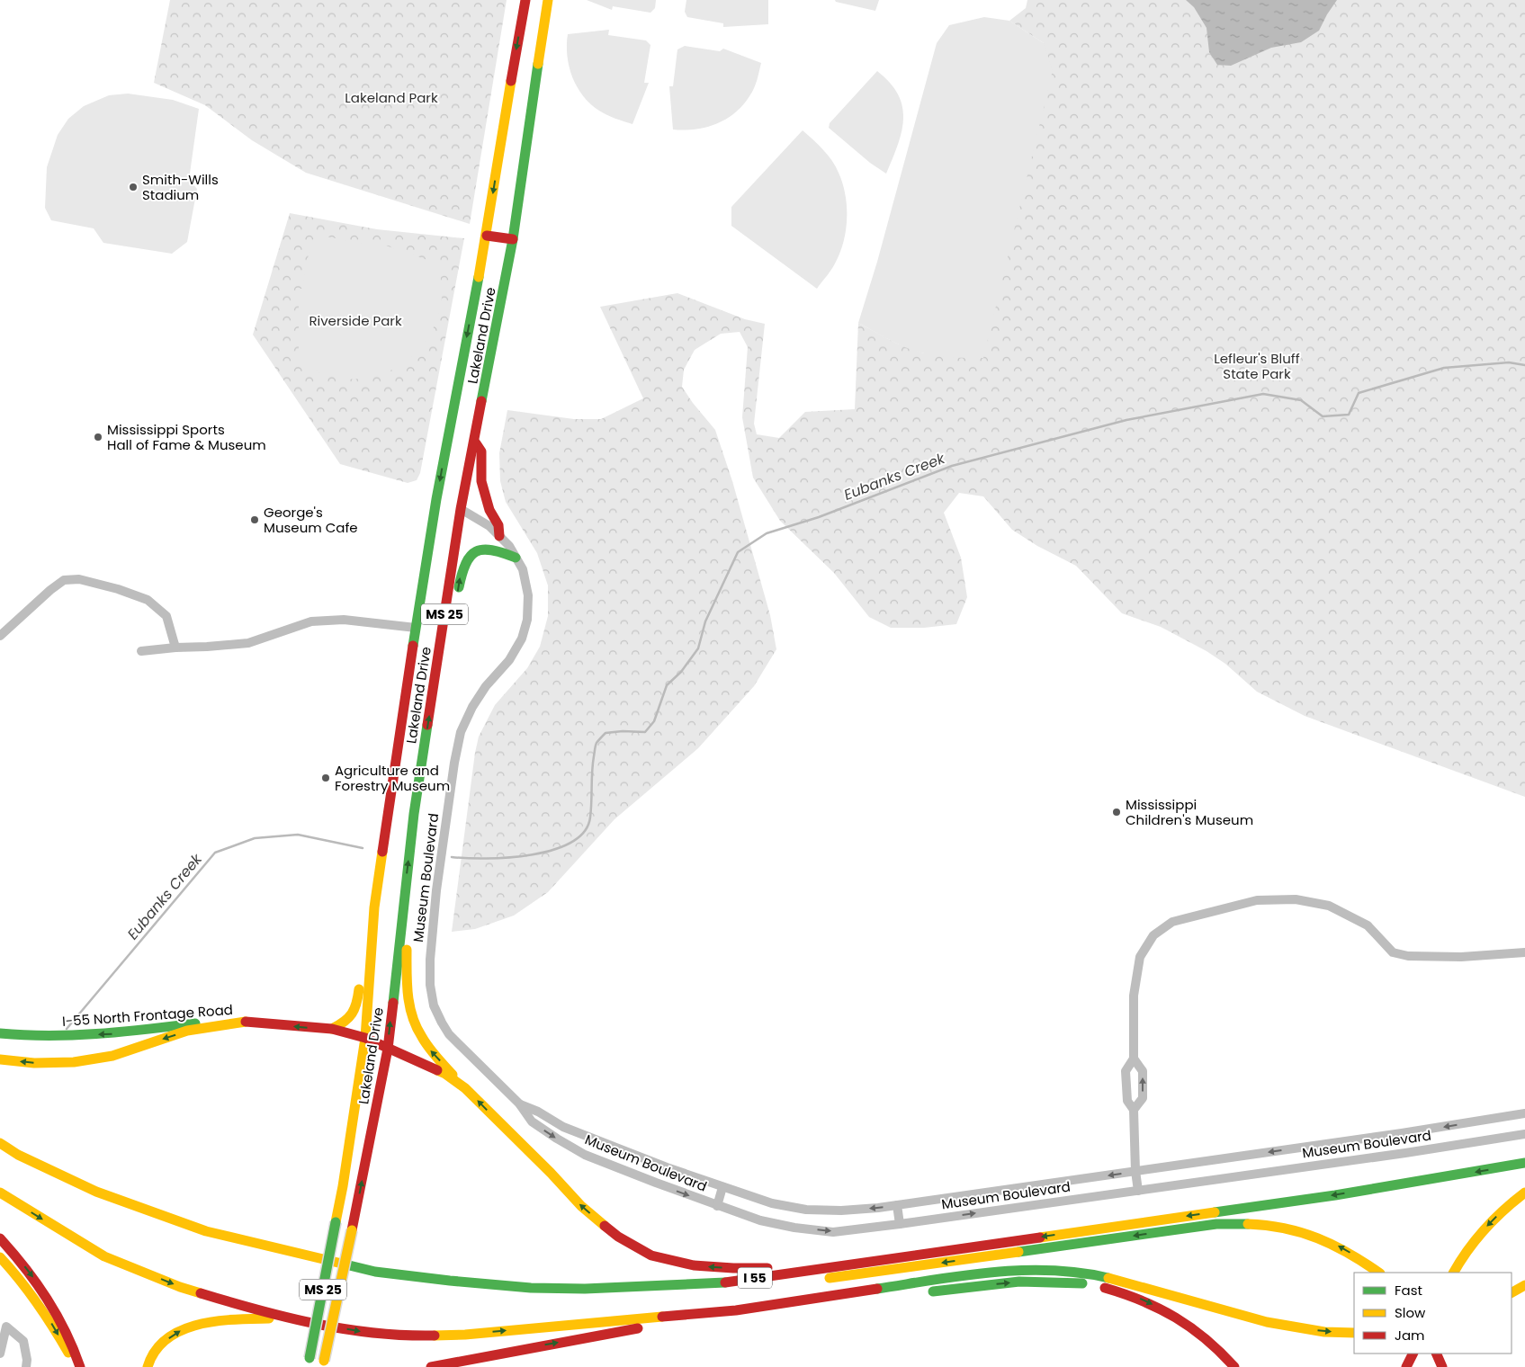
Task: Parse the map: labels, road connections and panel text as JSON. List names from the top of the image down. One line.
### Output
{"streets":{"main road":["Lakeland Drive","MS 25","I-55 North Frontage Road","I 55"],"street":["Museum Boulevard"]},"crossings":[["Lakeland Drive","Museum Boulevard"]],"water":["Eubanks Creek"],"parks":["Lakeland Park","Riverside Park","Lefleur's Bluff State Park"],"places":["Smith-Wills Stadium","Mississippi Sports Hall of Fame & Museum","George's Museum Cafe","Agriculture and Forestry Museum","Mississippi Children's Museum"],"legend":["Fast","Slow","Jam"]}
